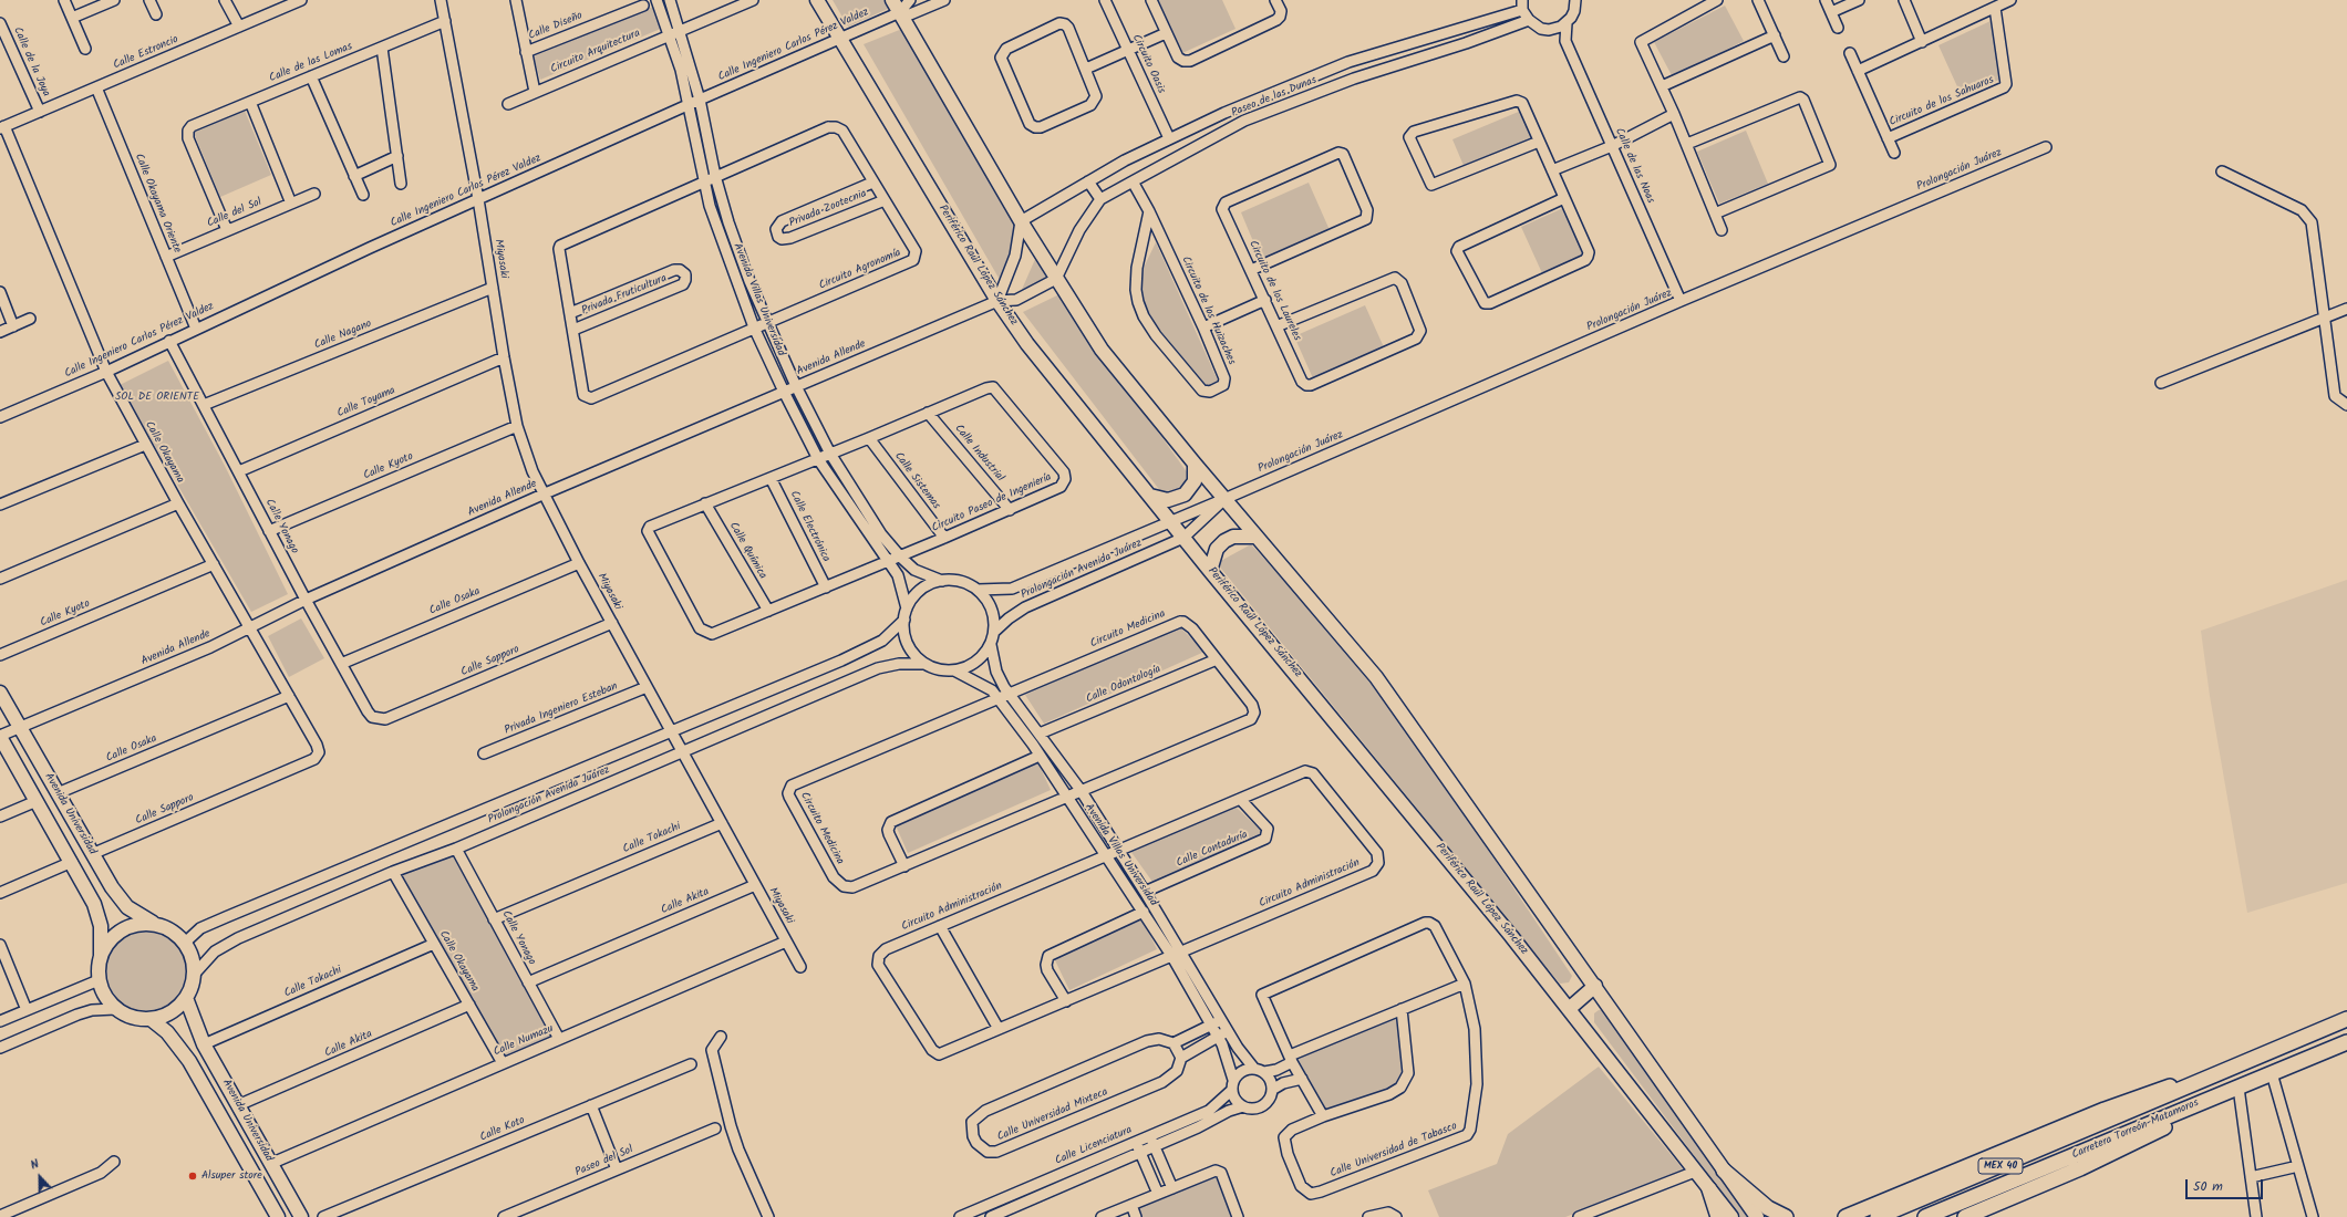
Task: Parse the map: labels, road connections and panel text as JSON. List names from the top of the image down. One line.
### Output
{"streets":{"highway":["Carretera Torreón-Matamoros","MEX 40"],"main road":["Periférico Raúl López Sánchez","Avenida Universidad"],"street":["Calle Diseño","Calle Ingeniero Carlos Pérez Valdez","Circuito Arquitectura","Calle Estroncio","Calle de la Joya","Calle de las Lomas","Circuito Oasis","Paseo de las Dunas","Circuito de los Sahuaros","Calle de las Noas","Prolongación Juárez","Calle Okayama Oriente","Privada Zootecnia","Calle del Sol","Miyasaki","Circuito Agronomía","Circuito de los Laureles","Privada Fruticultura","Avenida Villas Universidad","Circuito de los Huizaches","Calle Nagano","Avenida Allende","Calle Toyama","Calle Okayama","Calle Industrial","Calle Kyoto","Calle Sistemas","Circuito Paseo de Ingeniería","Calle Yonago","Calle Electrónica","Calle Química","Prolongación Avenida Juárez","Calle Osaka","Circuito Medicina","Calle Sapporo","Calle Odontología","Privada Ingeniero Esteban","Calle Tokachi","Calle Contaduría","Circuito Administración","Calle Akita","Calle Numazu","Calle Universidad Mixteca","Calle Koto","Calle Licenciatura","Calle Universidad de Tabasco","Paseo del Sol"]},"crossings":[["Calle Ingeniero Carlos Pérez Valdez","Calle Okayama Oriente"],["Calle Ingeniero Carlos Pérez Valdez","Miyasaki"],["Calle Ingeniero Carlos Pérez Valdez","Periférico Raúl López Sánchez"],["Calle Ingeniero Carlos Pérez Valdez","Avenida Villas Universidad"],["Calle Ingeniero Carlos Pérez Valdez","Calle Okayama"],["Calle Ingeniero Carlos Pérez Valdez","Calle Yonago"],["Circuito Arquitectura","Avenida Villas Universidad"],["Calle Estroncio","Calle de la Joya"],["Calle Estroncio","Calle Okayama Oriente"],["Calle Estroncio","Calle Okayama"],["Calle de las Lomas","Calle del Sol"],["Calle de las Lomas","Miyasaki"],["Circuito Oasis","Paseo de las Dunas"],["Paseo de las Dunas","Circuito de los Huizaches"],["Paseo de las Dunas","Avenida Allende"],["Calle de las Noas","Prolongación Juárez"],["Prolongación Juárez","Periférico Raúl López Sánchez"],["Prolongación Juárez","Prolongación Avenida Juárez"],["Calle Okayama Oriente","Calle del Sol"],["Privada Zootecnia","Circuito Agronomía"],["Miyasaki","Calle Nagano"],["Miyasaki","Avenida Allende"],["Miyasaki","Calle Toyama"],["Miyasaki","Calle Kyoto"],["Miyasaki","Prolongación Avenida Juárez"],["Miyasaki","Calle Osaka"],["Miyasaki","Calle Sapporo"],["Miyasaki","Privada Ingeniero Esteban"],["Miyasaki","Calle Tokachi"],["Miyasaki","Calle Akita"],["Miyasaki","Calle Numazu"],["Periférico Raúl López Sánchez","Avenida Allende"],["Periférico Raúl López Sánchez","Prolongación Avenida Juárez"],["Circuito Agronomía","Privada Fruticultura"],["Circuito Agronomía","Avenida Villas Universidad"],["Avenida Villas Universidad","Avenida Allende"],["Avenida Villas Universidad","Circuito Paseo de Ingeniería"],["Avenida Villas Universidad","Prolongación Avenida Juárez"],["Avenida Villas Universidad","Circuito Medicina"],["Avenida Villas Universidad","Calle Odontología"],["Avenida Villas Universidad","Calle Contaduría"],["Avenida Villas Universidad","Circuito Administración"],["Avenida Villas Universidad","Calle Universidad Mixteca"],["Avenida Villas Universidad","Calle Licenciatura"],["Calle Nagano","Calle Yonago"],["Avenida Allende","Calle Okayama"],["Avenida Allende","Calle Yonago"],["Avenida Allende","Avenida Universidad"],["Calle Toyama","Calle Yonago"],["Calle Okayama","Calle Kyoto"],["Calle Okayama","Prolongación Avenida Juárez"],["Calle Okayama","Calle Osaka"],["Calle Okayama","Calle Sapporo"],["Calle Okayama","Calle Tokachi"],["Calle Okayama","Calle Akita"],["Calle Okayama","Calle Numazu"],["Calle Industrial","Circuito Paseo de Ingeniería"],["Calle Kyoto","Calle Yonago"],["Calle Sistemas","Circuito Paseo de Ingeniería"],["Circuito Paseo de Ingeniería","Calle Electrónica"],["Circuito Paseo de Ingeniería","Calle Química"],["Calle Yonago","Prolongación Avenida Juárez"],["Calle Yonago","Calle Osaka"],["Calle Yonago","Calle Sapporo"],["Calle Yonago","Calle Tokachi"],["Calle Yonago","Calle Akita"],["Calle Yonago","Calle Numazu"],["Prolongación Avenida Juárez","Avenida Universidad"],["Calle Osaka","Avenida Universidad"],["Circuito Medicina","Calle Odontología"],["Calle Sapporo","Avenida Universidad"],["Avenida Universidad","Calle Tokachi"],["Avenida Universidad","Calle Akita"],["Avenida Universidad","Calle Numazu"],["Calle Contaduría","Circuito Administración"]],"parks":["SOL DE ORIENTE"],"places":["Alsuper store"],"scale_bar":"50 m","north":"top"}
